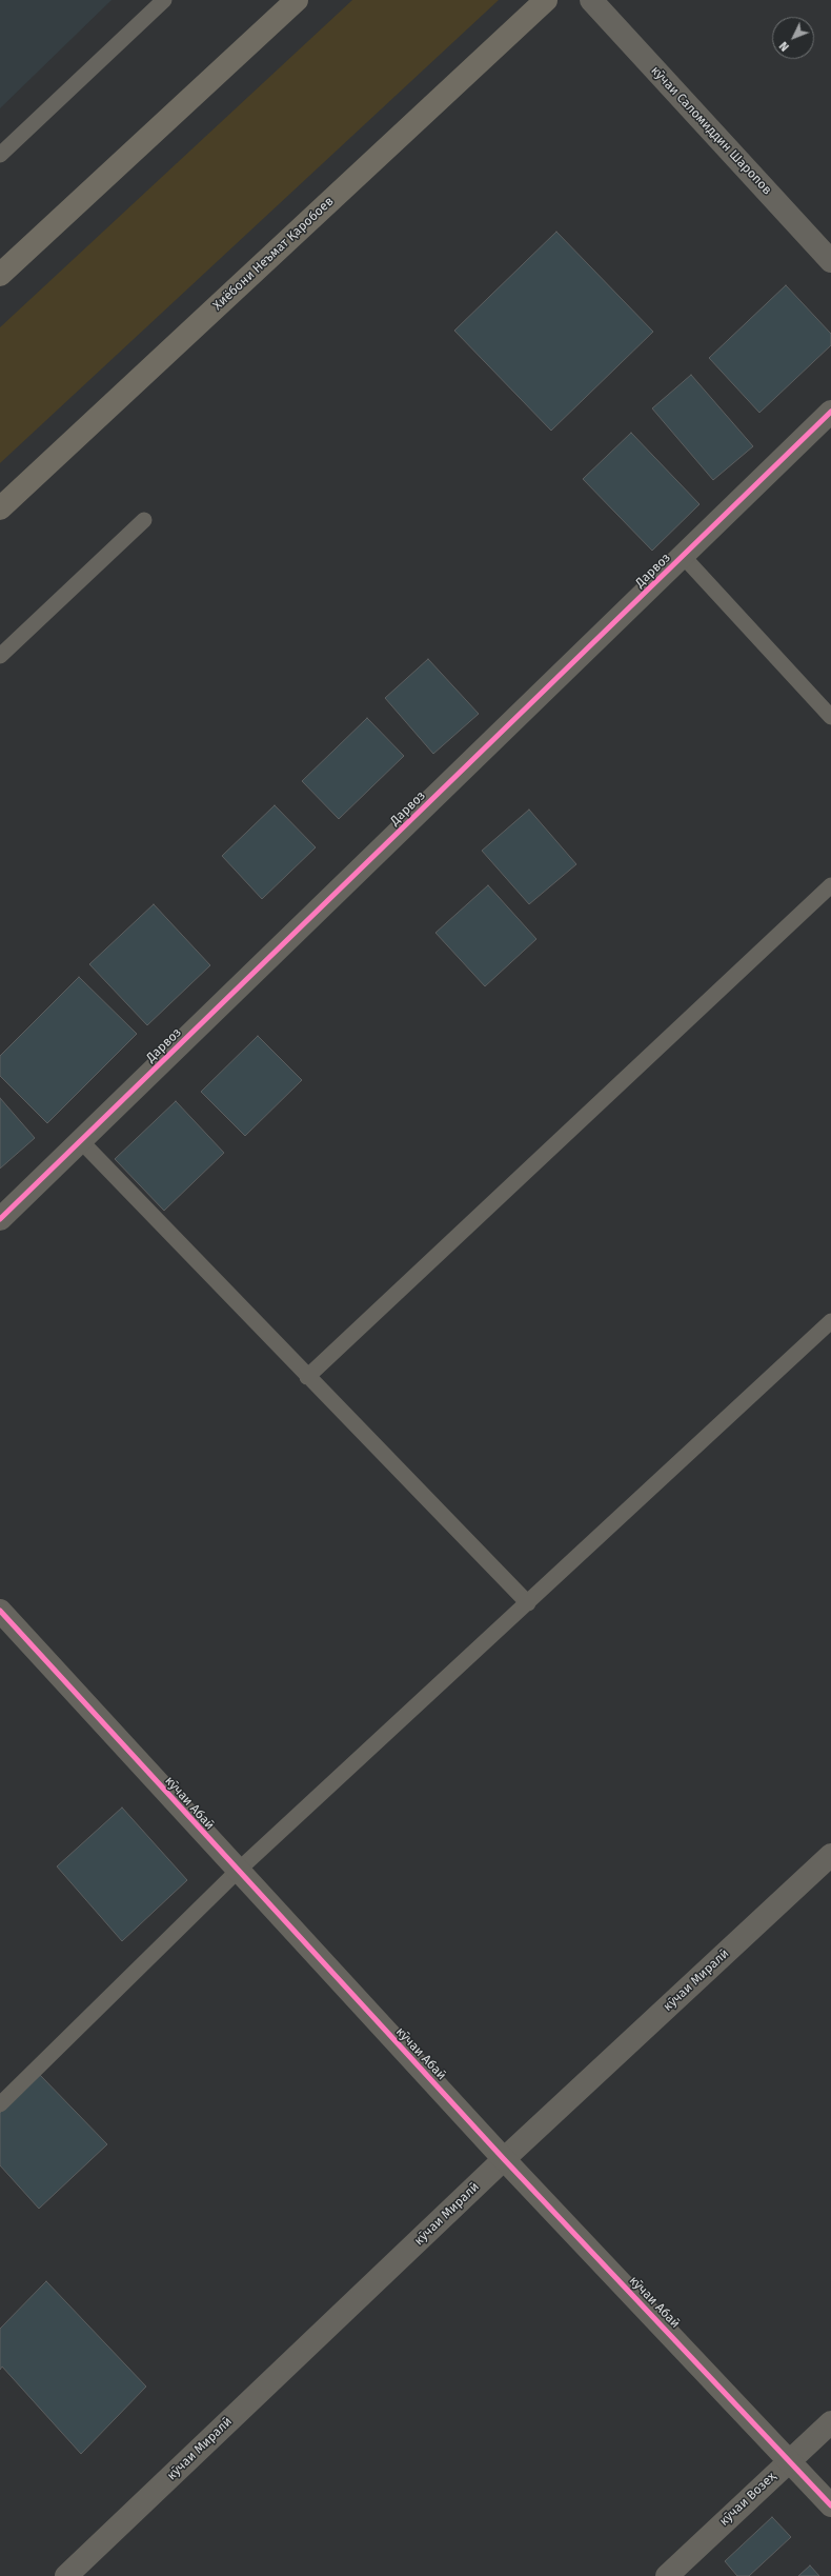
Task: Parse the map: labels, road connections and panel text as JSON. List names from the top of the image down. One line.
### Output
{"streets":{"highway":["Хиёбони Неъмат Қаробоев"],"street":["кӯчаи Саломиддин Шаропов","Дарвоз","кӯчаи Абаӣ","кӯчаи Миралӣ","кӯчаи Возеҳ"]},"crossings":[["кӯчаи Абаӣ","кӯчаи Миралӣ"],["кӯчаи Абаӣ","кӯчаи Возеҳ"]],"north":"bottom left"}
